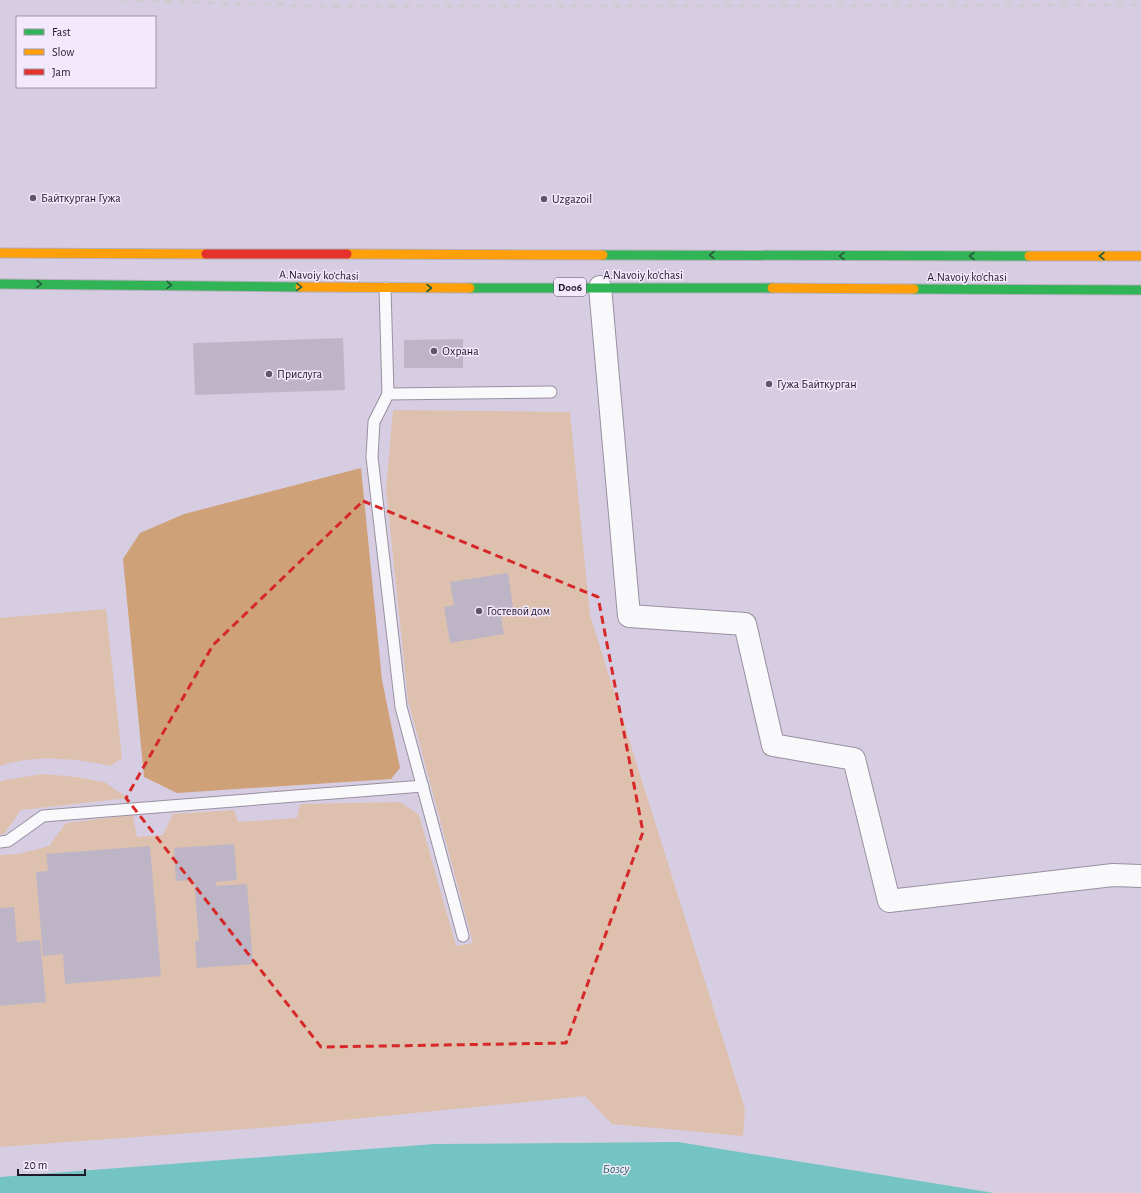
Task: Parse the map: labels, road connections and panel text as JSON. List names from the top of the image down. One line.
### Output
{"streets":{"main road":["A.Navoiy ko‘chasi","D006"]},"water":["Бозсу"],"places":["Байткурган Гужа","Uzgazoil","Охрана","Прислуга","Гужа Байткурган","Гостевой дом"],"legend":["Fast","Slow","Jam"],"scale_bar":"20 m"}
